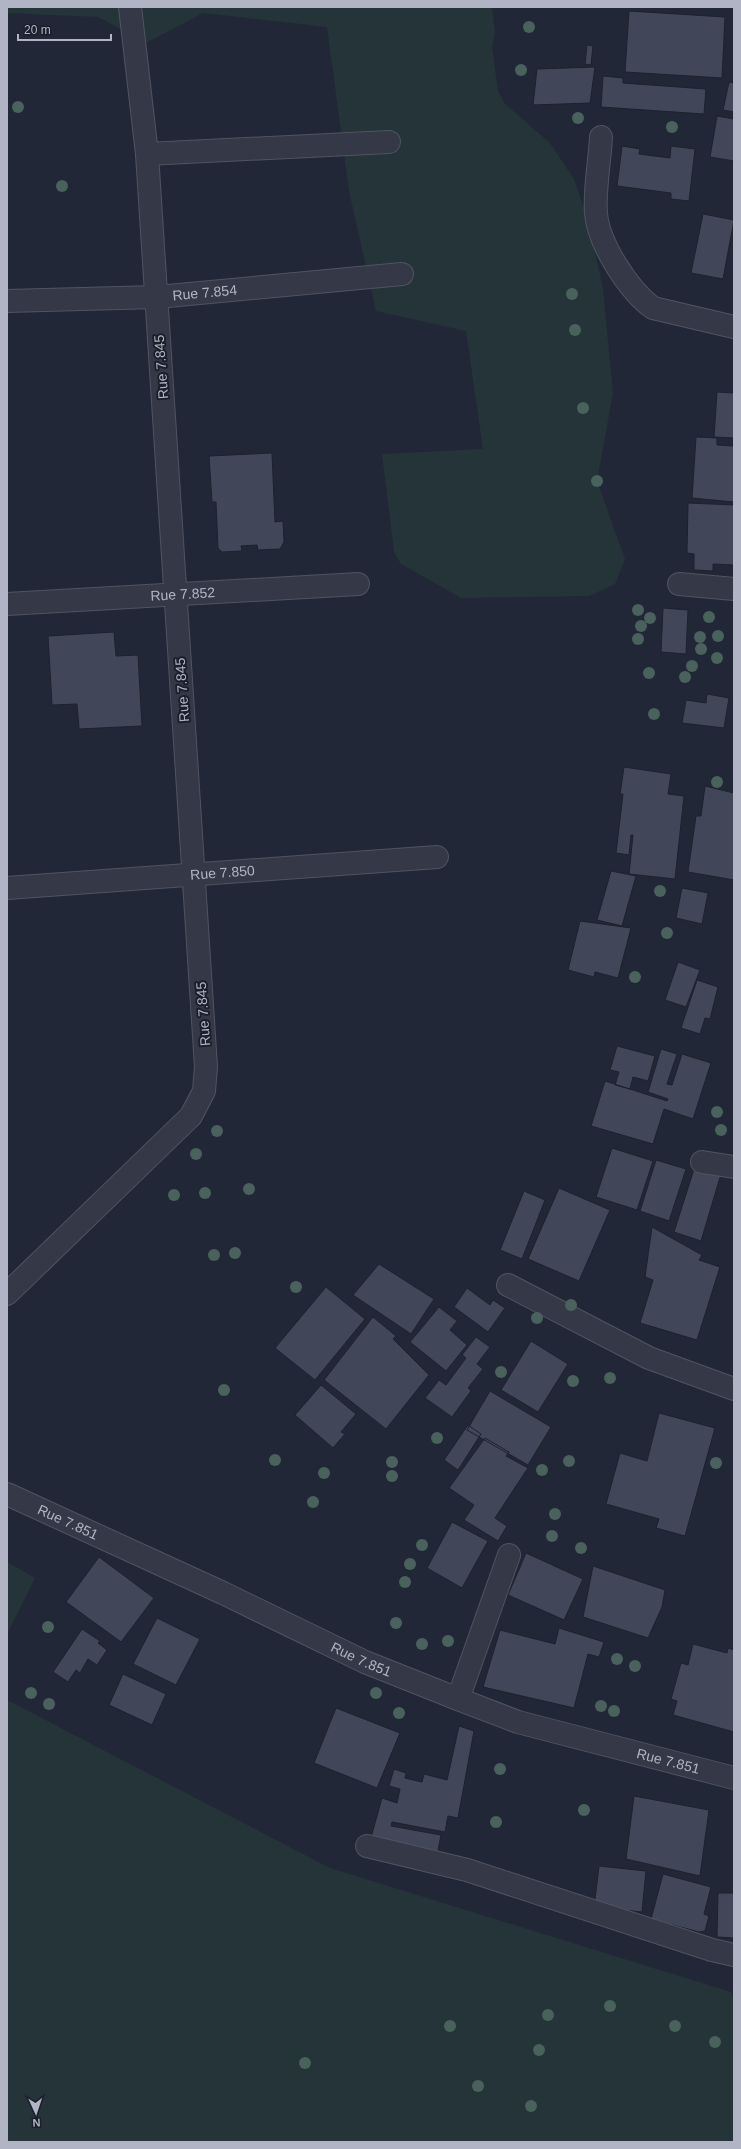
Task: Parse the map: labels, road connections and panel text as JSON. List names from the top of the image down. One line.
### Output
{"streets":{"street":["Rue 7.854","Rue 7.845","Rue 7.852","Rue 7.850","Rue 7.851"]},"crossings":[["Rue 7.854","Rue 7.845"],["Rue 7.845","Rue 7.852"],["Rue 7.845","Rue 7.850"]],"scale_bar":"20 m","north":"bottom"}
